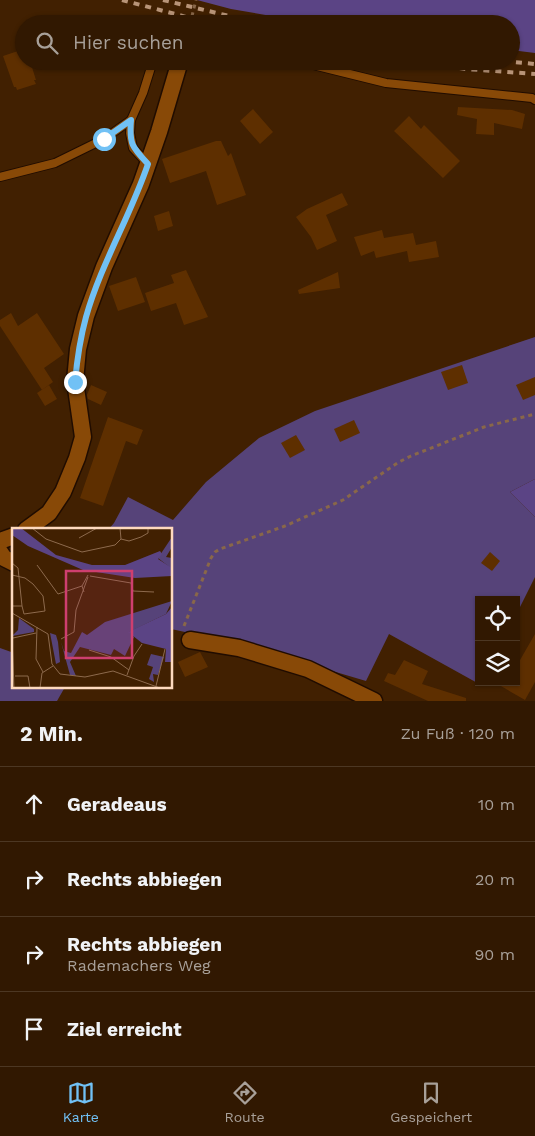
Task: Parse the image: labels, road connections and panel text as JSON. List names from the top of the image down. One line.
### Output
{"page":{"search":"Hier suchen","heading":["2 Min.","Zu Fuß · 120 m"],"list":[["Geradeaus","10 m"],["Rechts abbiegen","20 m"],["Rechts abbiegen","Rademachers Weg","90 m"],"Ziel erreicht"],"nav":["Karte","Route","Gespeichert"]}}
